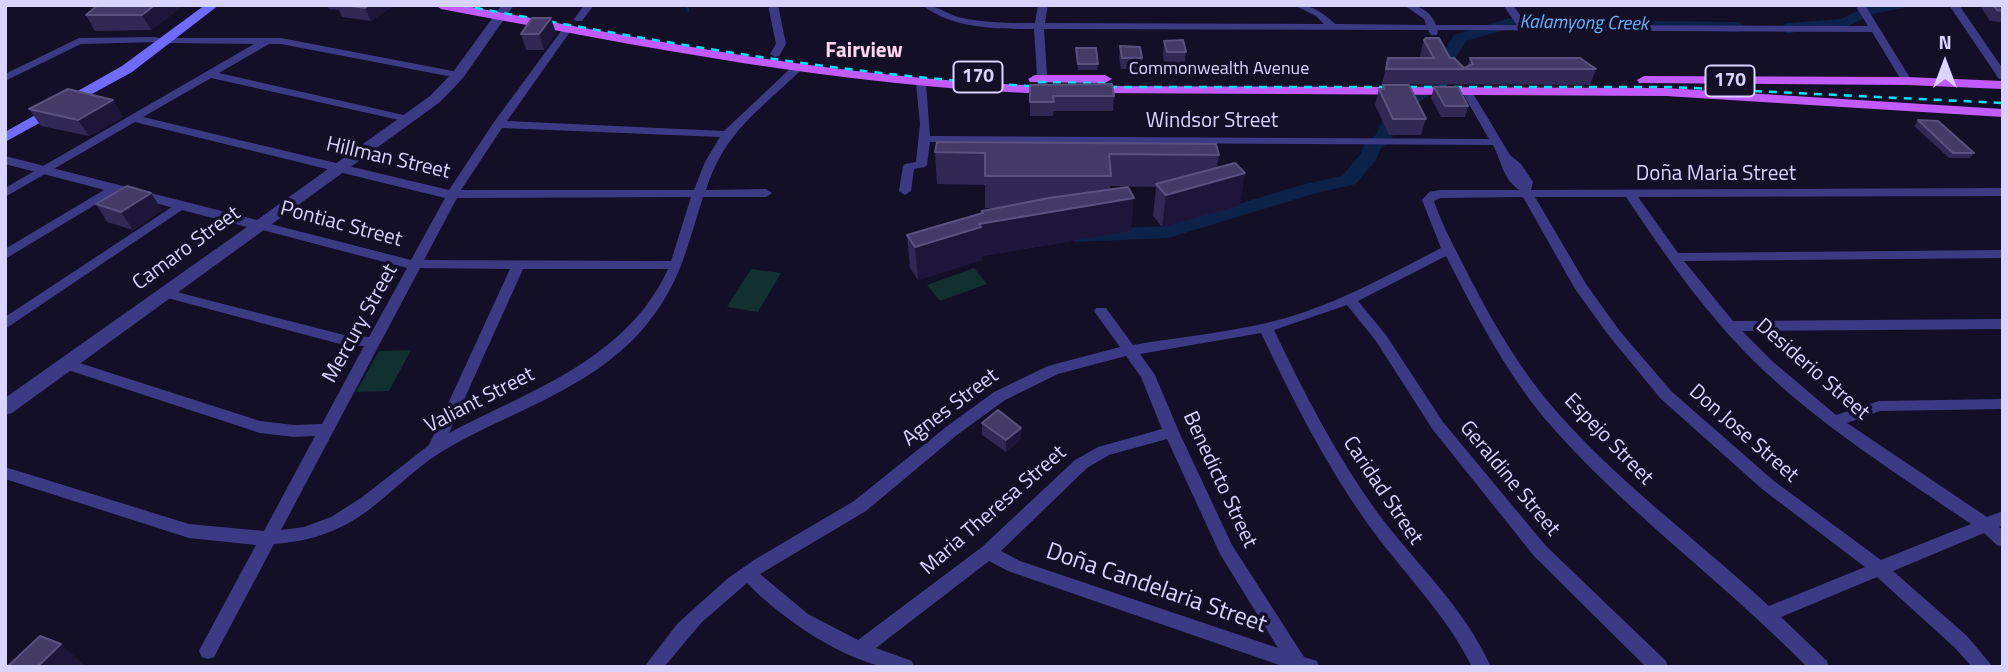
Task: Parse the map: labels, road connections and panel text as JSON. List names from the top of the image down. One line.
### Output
{"streets":{"main road":["Commonwealth Avenue","170"],"street":["Windsor Street","Hillman Street","Doña Maria Street","Pontiac Street","Camaro Street","Mercury Street","Desiderio Street","Valiant Street","Agnes Street","Don Jose Street","Espejo Street","Geraldine Street","Benedicto Street","Caridad Street","Maria Theresa Street","Doña Candelaria Street"]},"crossings":[["Commonwealth Avenue","Camaro Street"],["Commonwealth Avenue","Mercury Street"],["Commonwealth Avenue","Valiant Street"],["Commonwealth Avenue","Don Jose Street"],["Windsor Street","Don Jose Street"],["Hillman Street","Camaro Street"],["Hillman Street","Mercury Street"],["Hillman Street","Valiant Street"],["Doña Maria Street","Desiderio Street"],["Doña Maria Street","Don Jose Street"],["Doña Maria Street","Espejo Street"],["Pontiac Street","Camaro Street"],["Pontiac Street","Mercury Street"],["Pontiac Street","Valiant Street"],["Mercury Street","Valiant Street"],["Agnes Street","Espejo Street"],["Agnes Street","Geraldine Street"],["Agnes Street","Benedicto Street"],["Agnes Street","Caridad Street"],["Benedicto Street","Maria Theresa Street"],["Benedicto Street","Doña Candelaria Street"],["Maria Theresa Street","Doña Candelaria Street"]],"districts":["Fairview"],"water":["Kalamyong Creek"],"north":"top"}
